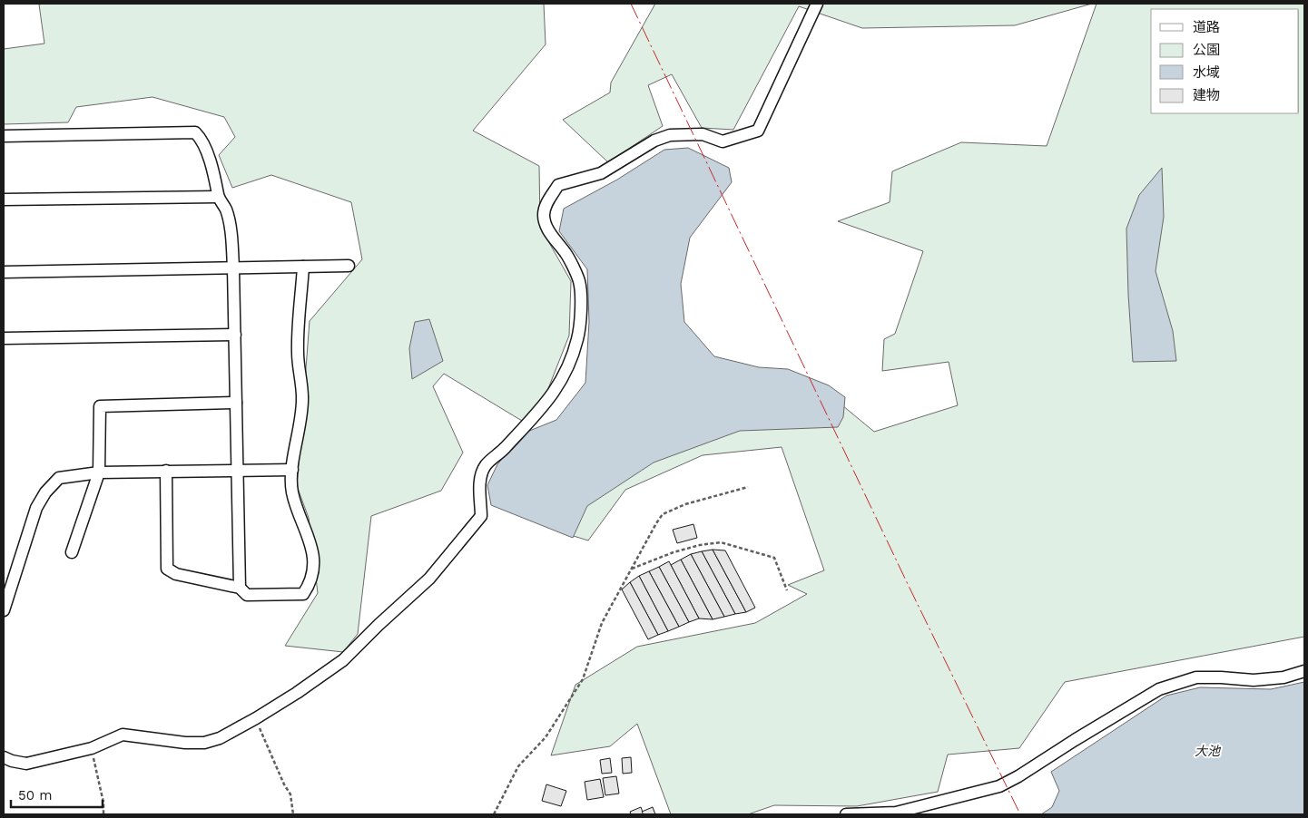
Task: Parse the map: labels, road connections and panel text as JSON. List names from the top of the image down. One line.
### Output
{"water":["大池"],"legend":["道路","公園","水域","建物"],"scale_bar":"50 m"}
